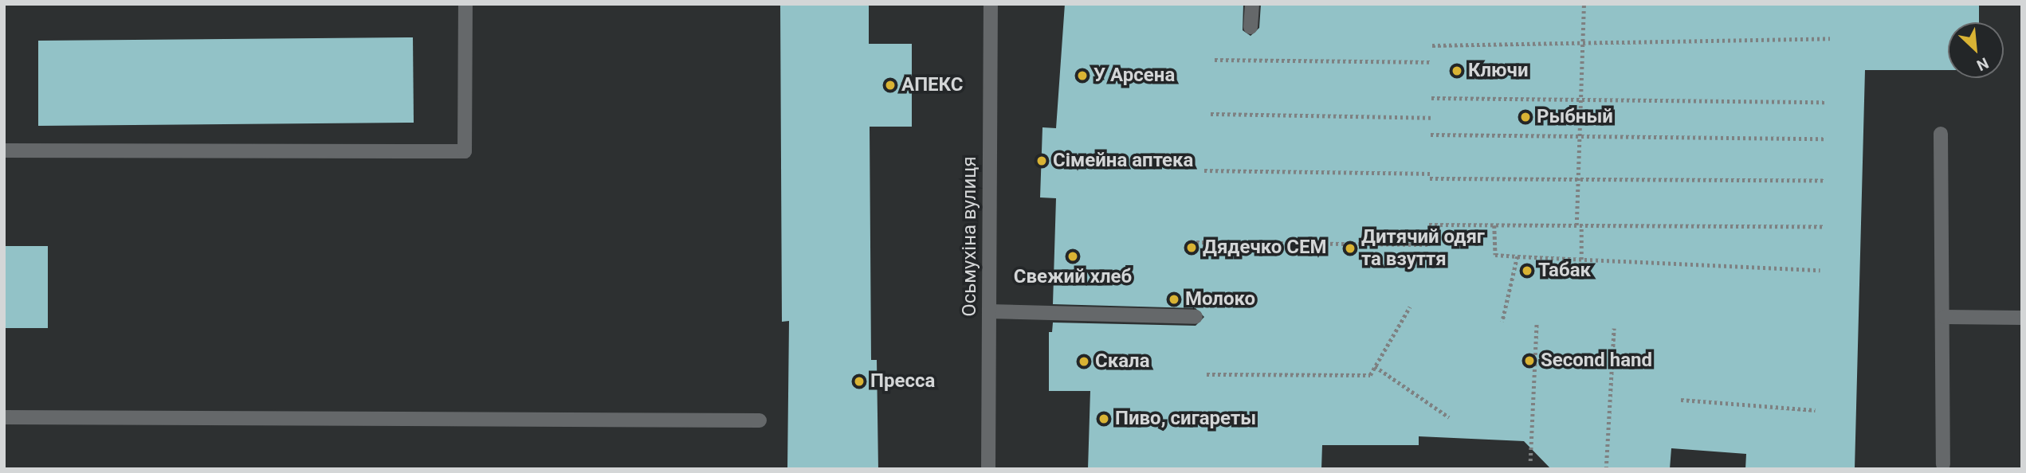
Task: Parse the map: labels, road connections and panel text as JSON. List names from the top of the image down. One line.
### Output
{"streets":{"street":["Осьмухіна вулиця"]},"places":["Ключи","У Арсена","АПЕКС","Рыбный","Сімейна аптека","Дядечко СЕМ","Дитячий одяг та взуття","Свежий хлеб","Табак","Молоко","Second hand","Скала","Пресса","Пиво, сигареты"],"north":"bottom right"}
